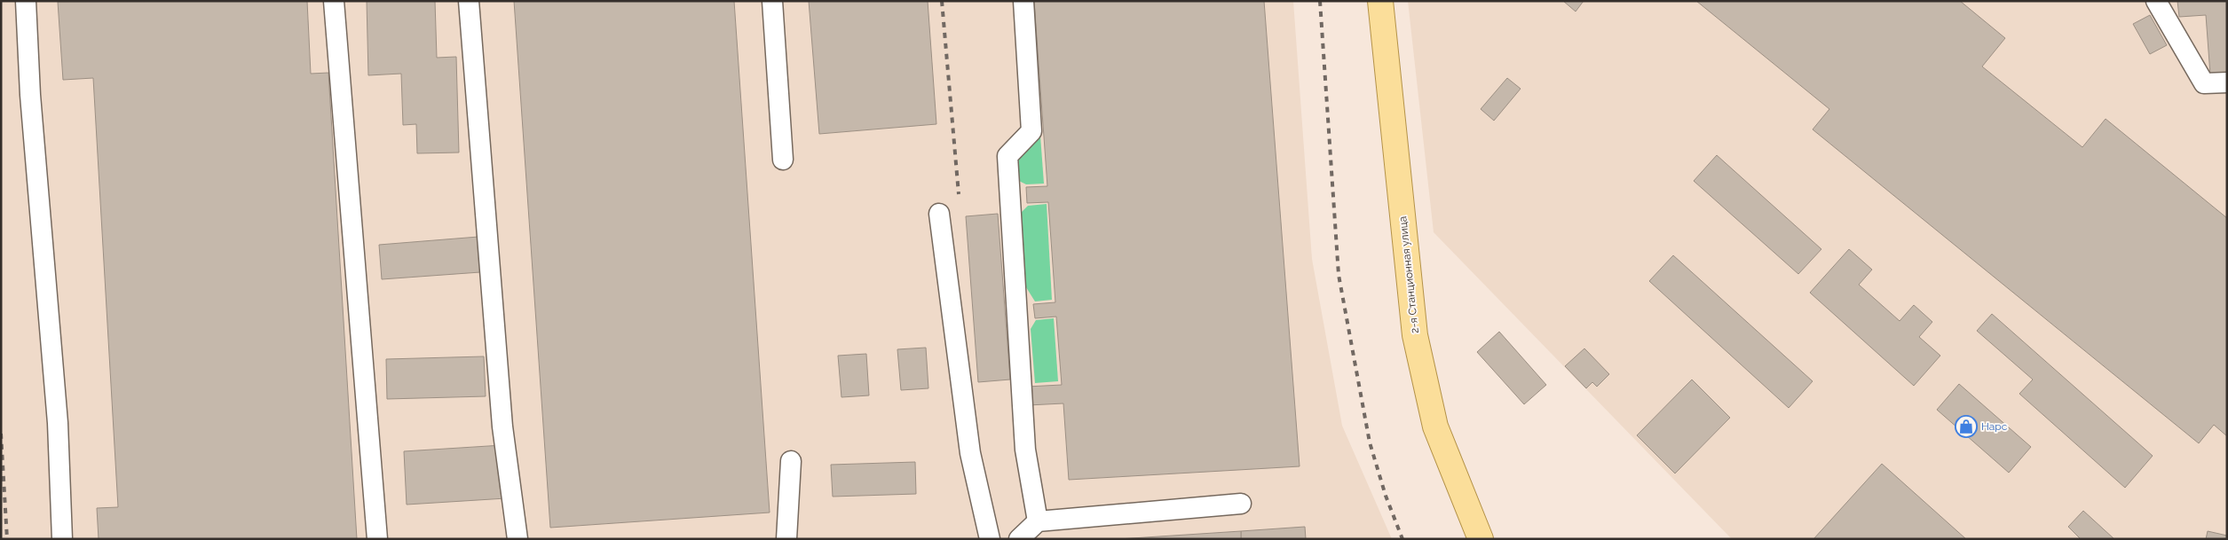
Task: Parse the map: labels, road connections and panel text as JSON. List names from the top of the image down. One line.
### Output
{"streets":{"main road":["2-я Станционная улица"]},"places":{"shop":["Нарс"]}}
